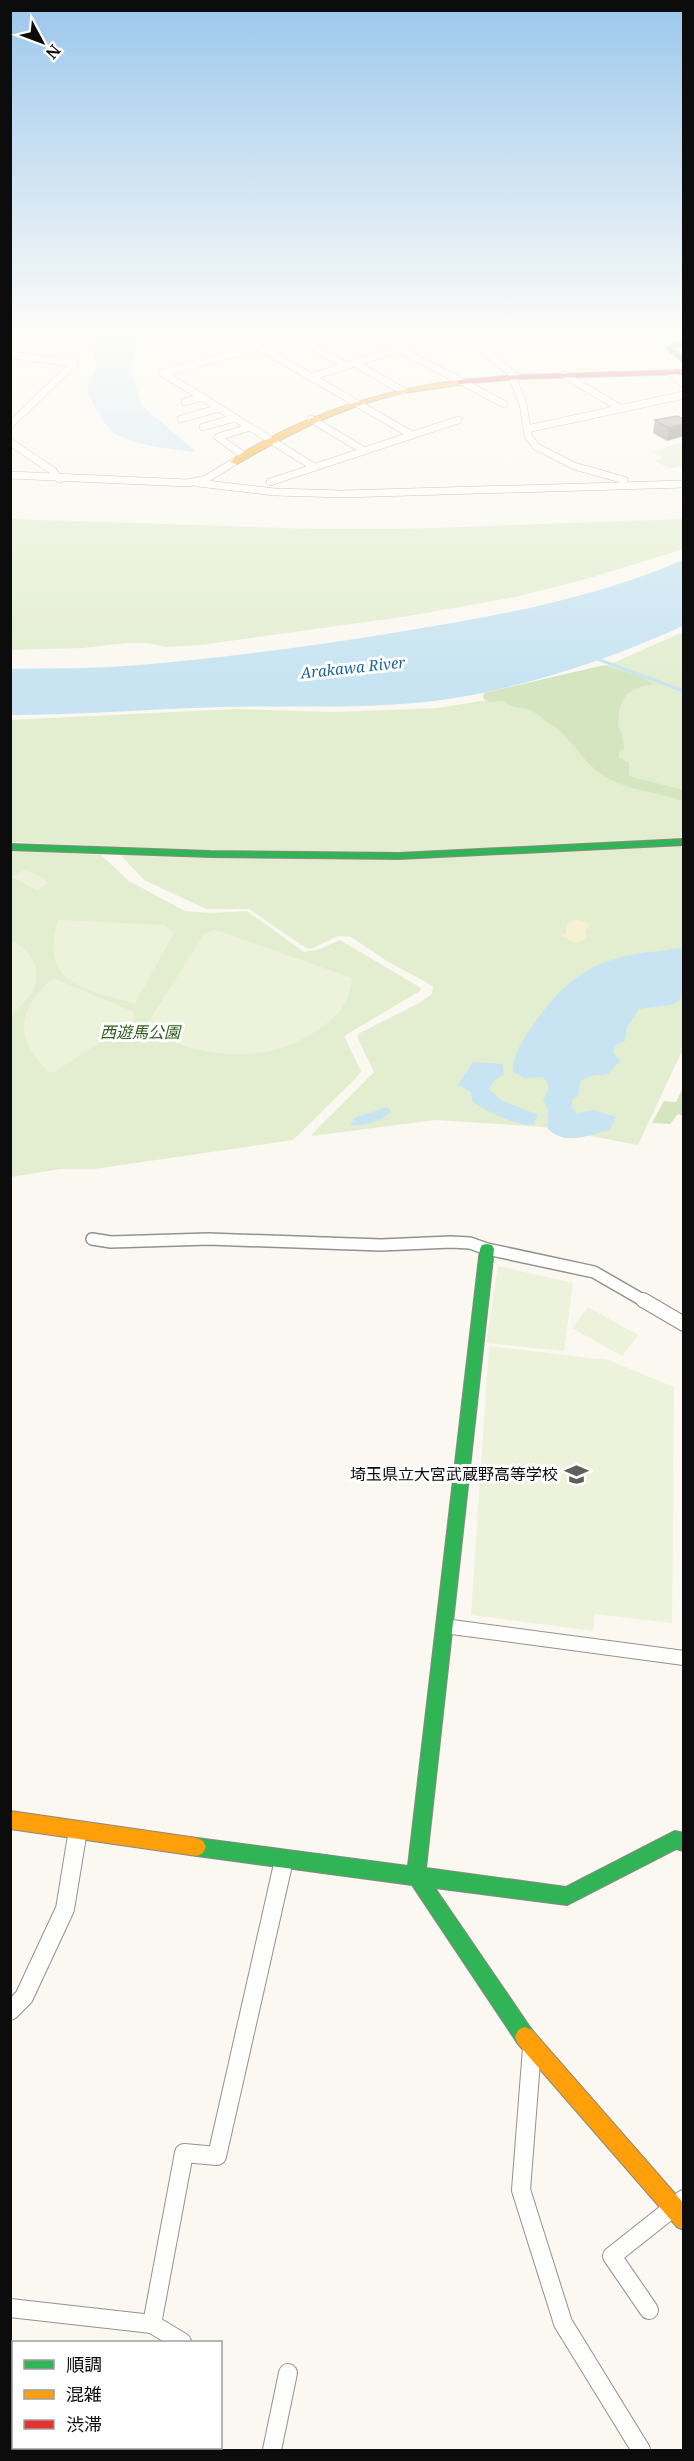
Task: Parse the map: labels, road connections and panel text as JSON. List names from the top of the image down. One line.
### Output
{"water":["Arakawa River"],"parks":["西遊馬公園"],"places":{"school or university":["埼玉県立大宮武蔵野高等学校"]},"legend":["順調","混雑","渋滞"],"north":"bottom right"}
